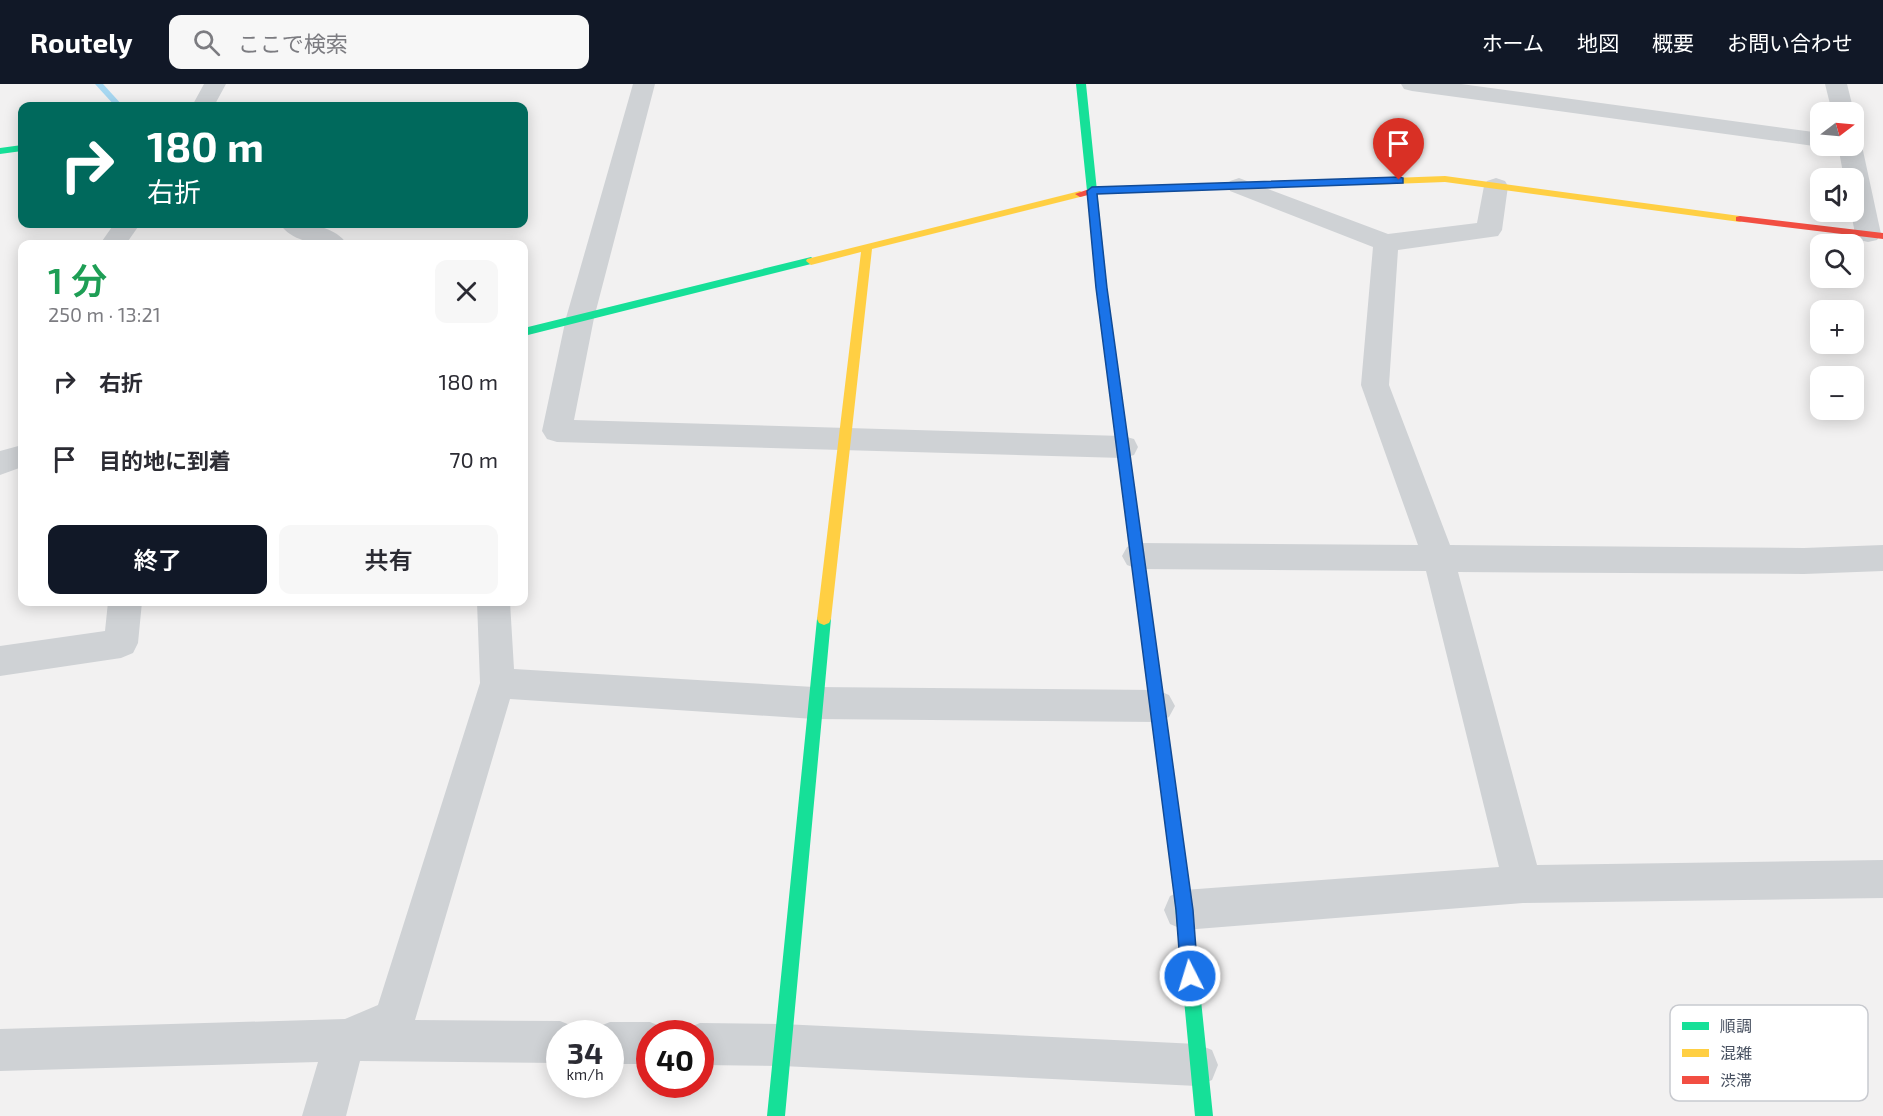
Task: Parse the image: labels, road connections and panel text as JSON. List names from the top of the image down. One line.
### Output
{"legend":["順調","混雑","渋滞"],"north":"right","page":{"header":"Routely","search":"ここで検索","nav":["ホーム","地図","概要","お問い合わせ"],"map_buttons":["+","−"],"turn":["180 m","右折"],"heading":["1 分","250 m · 13:21"],"list":[{"name":"右折","value":"180 m"},{"name":"目的地に到着","value":"70 m"}],"buttons":["終了","共有"],"speed":"34 km/h","limit":"40"}}
